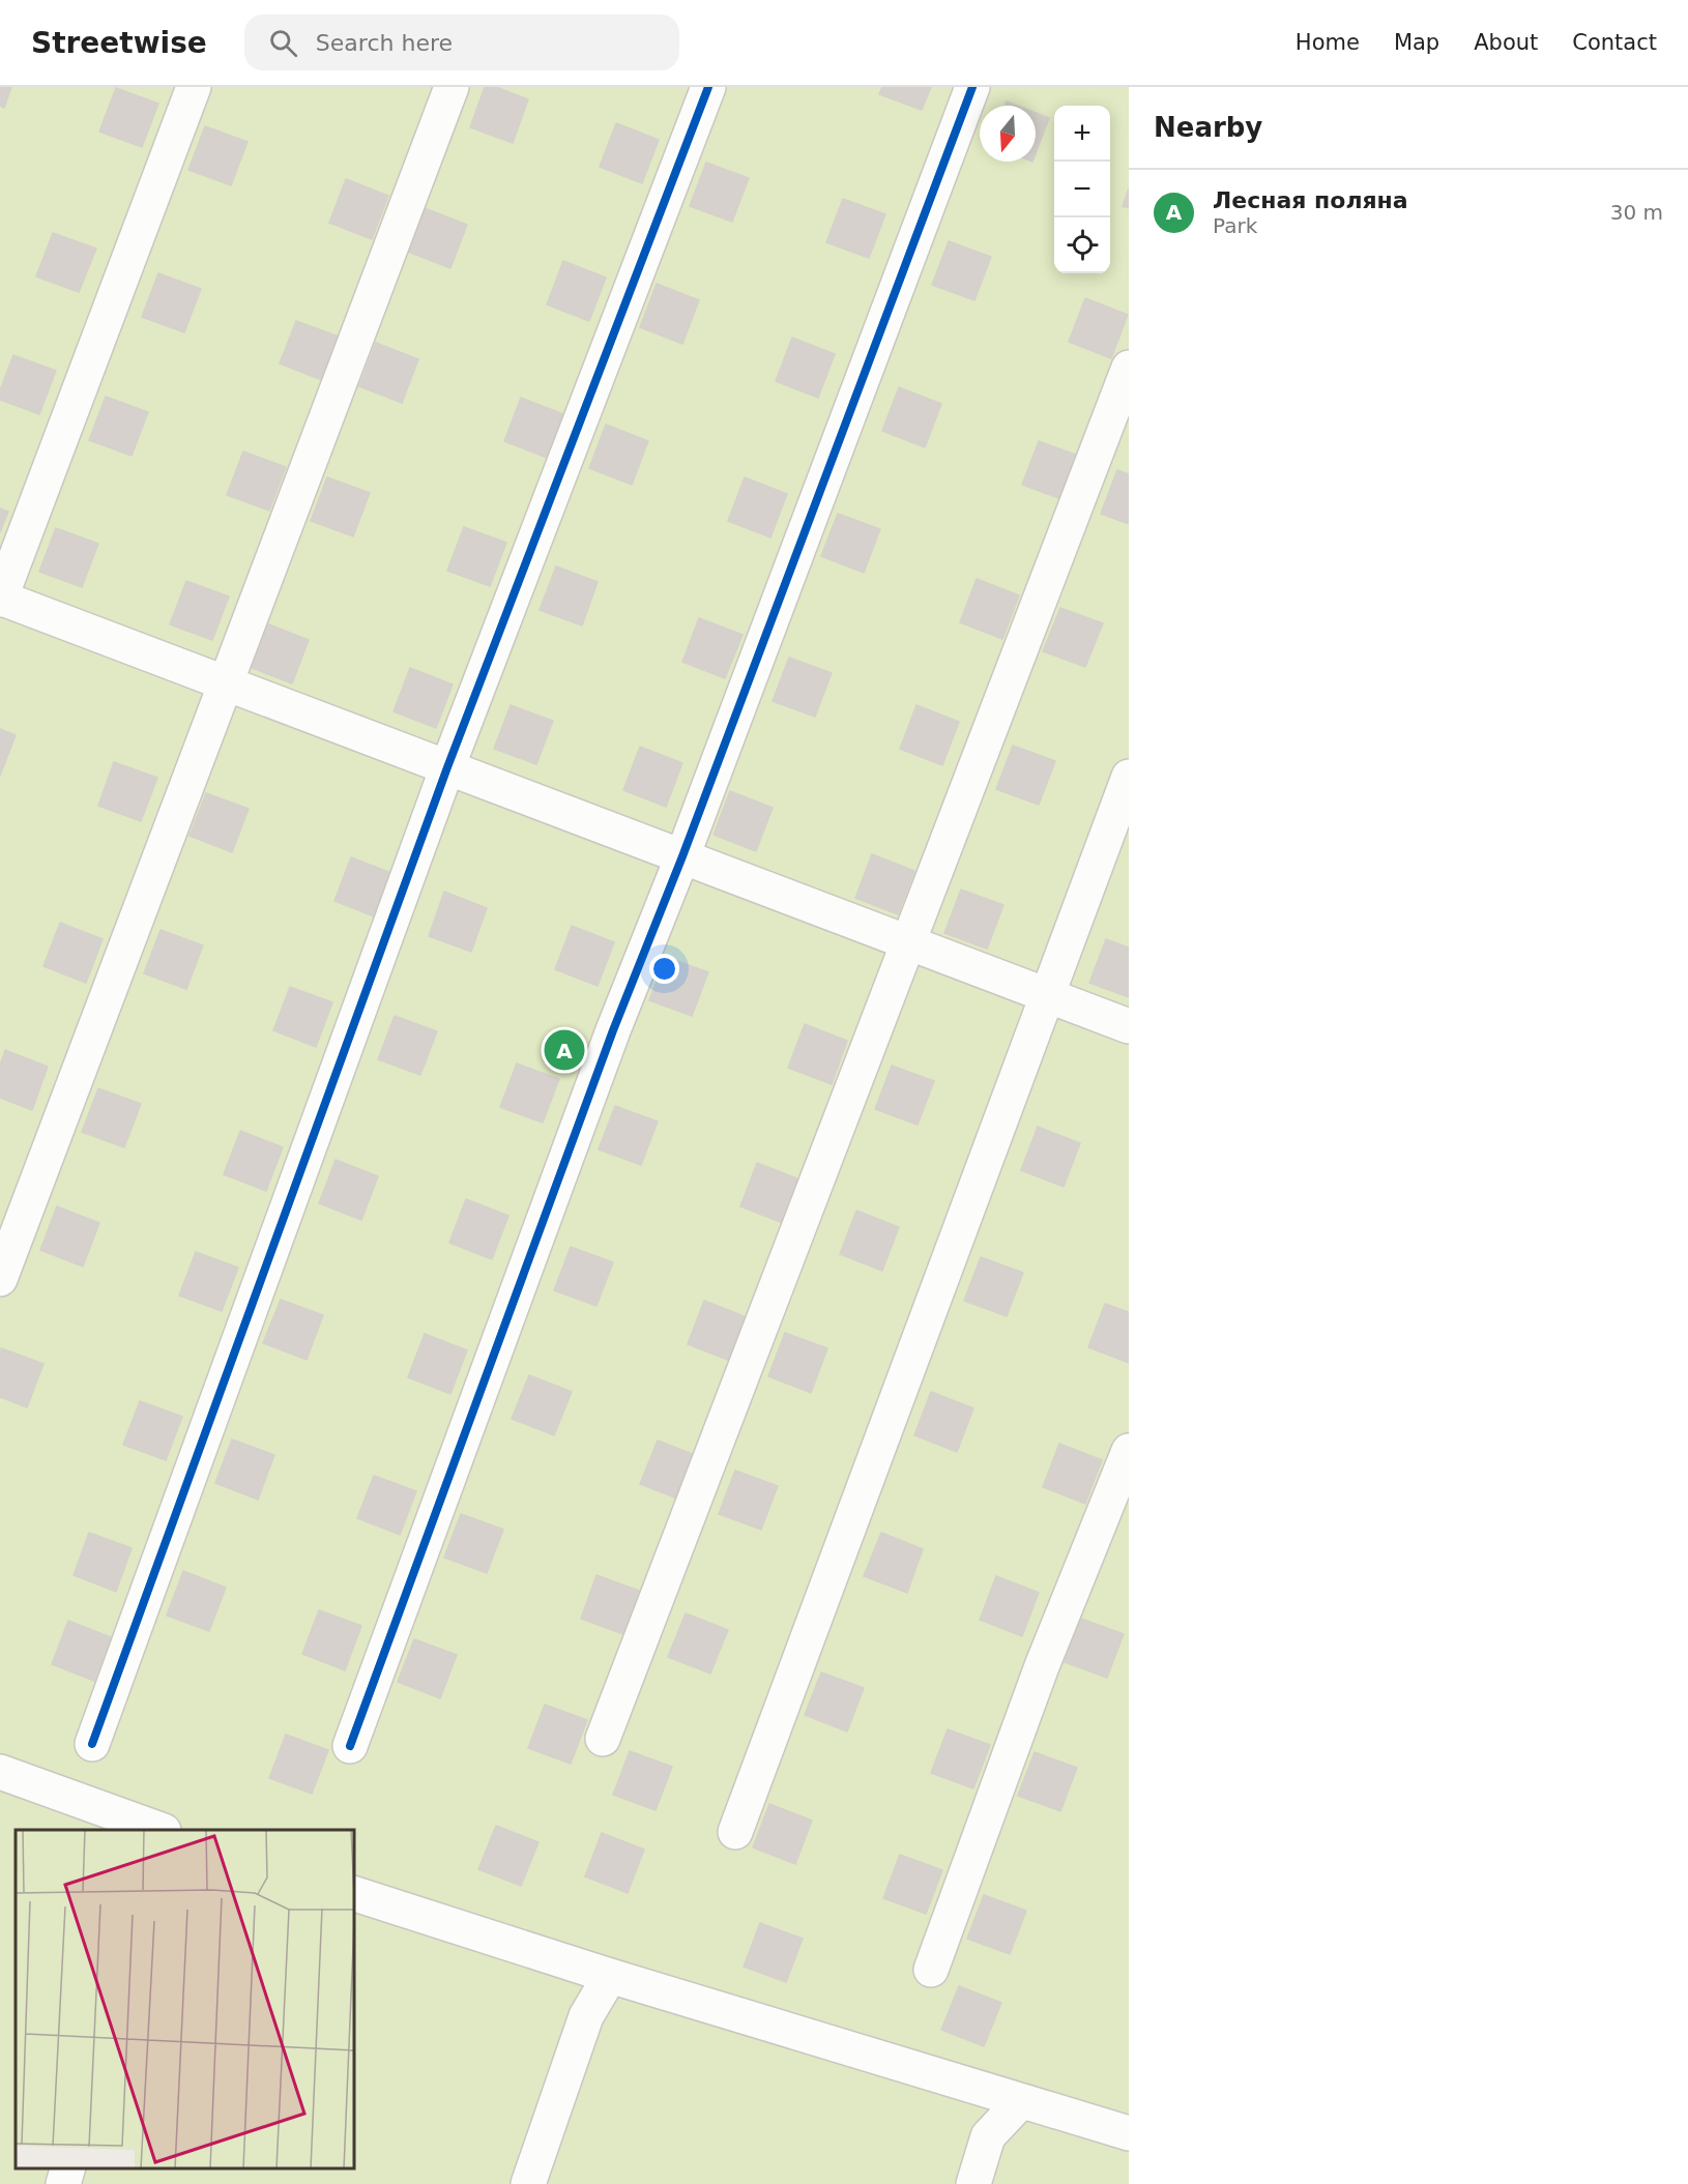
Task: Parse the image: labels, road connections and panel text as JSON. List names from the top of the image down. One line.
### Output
{"north":"bottom","page":{"header":"Streetwise","search":"Search here","nav":["Home","Map","About","Contact"],"heading":"Nearby","map_buttons":["+","−"],"list":[{"mark":"A","name":"Лесная поляна","note":"Park","value":"30 m"}],"pins":"A"}}
